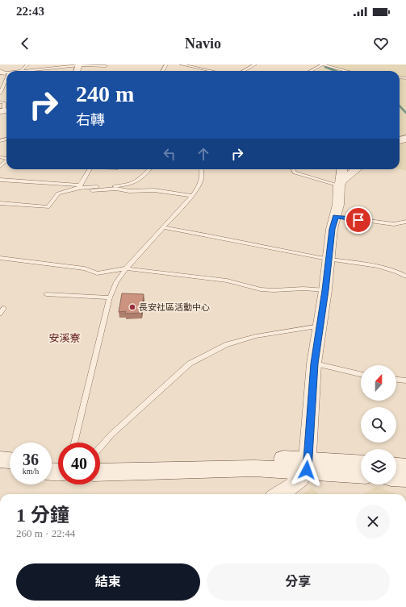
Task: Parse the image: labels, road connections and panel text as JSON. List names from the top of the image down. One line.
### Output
{"districts":["安溪寮"],"places":["長安社區活動中心"],"north":"top","page":{"status":"22:43","header":"Navio","turn":["240 m","右轉"],"speed":"36 km/h","limit":"40","heading":["1 分鐘","260 m · 22:44"],"buttons":["結束","分享"]}}
